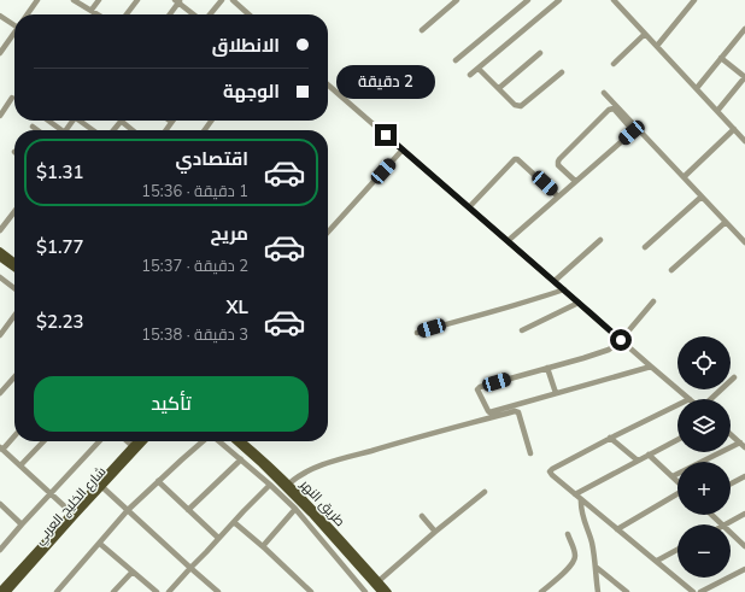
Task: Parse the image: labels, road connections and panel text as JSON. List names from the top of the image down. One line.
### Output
{"streets":{"main road":["طريق النهر","شارع الخليج العربي"]},"page":{"banner":["الانطلاق","الوجهة"],"bubble":"2 دقيقة","list":[{"name":"اقتصادي","note":"1 دقيقة · 15:36","value":"$1.31"},{"name":"مريح","note":"2 دقيقة · 15:37","value":"$1.77"},{"name":"XL","note":"3 دقيقة · 15:38","value":"$2.23"}],"map_buttons":["+","−"],"buttons":"تأكيد"}}
